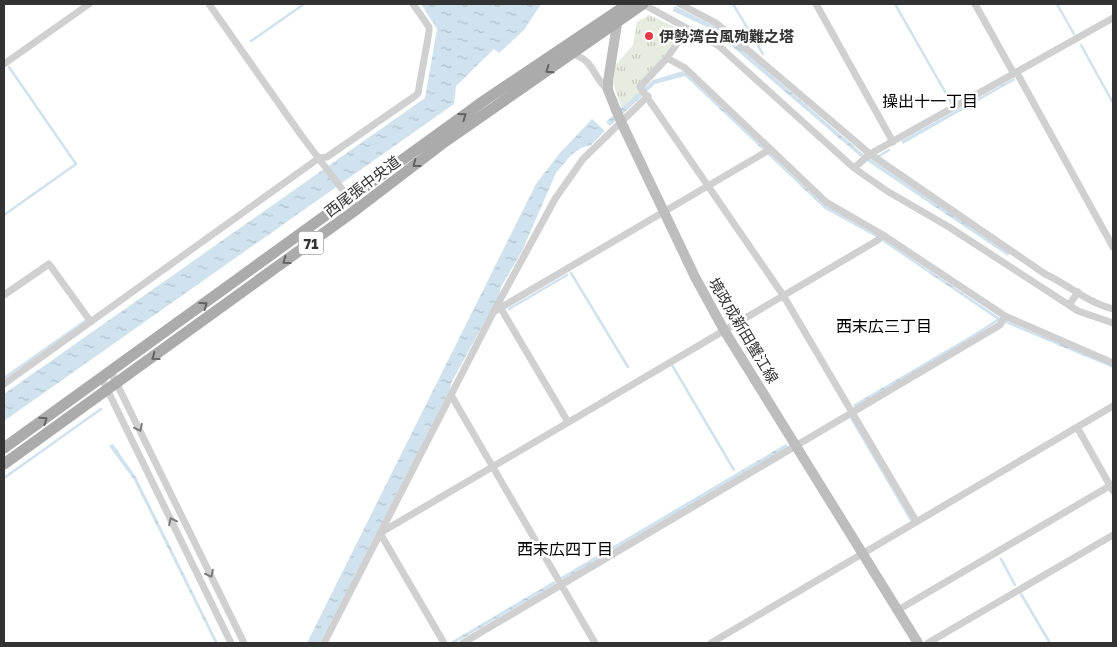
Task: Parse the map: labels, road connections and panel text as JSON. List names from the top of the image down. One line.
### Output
{"streets":{"main road":["西尾張中央道","71","境政成新田蟹江線"]},"crossings":[["西尾張中央道","境政成新田蟹江線"]],"districts":["操出十一丁目","西末広三丁目","西末広四丁目"],"places":["伊勢湾台風殉難之塔"]}
